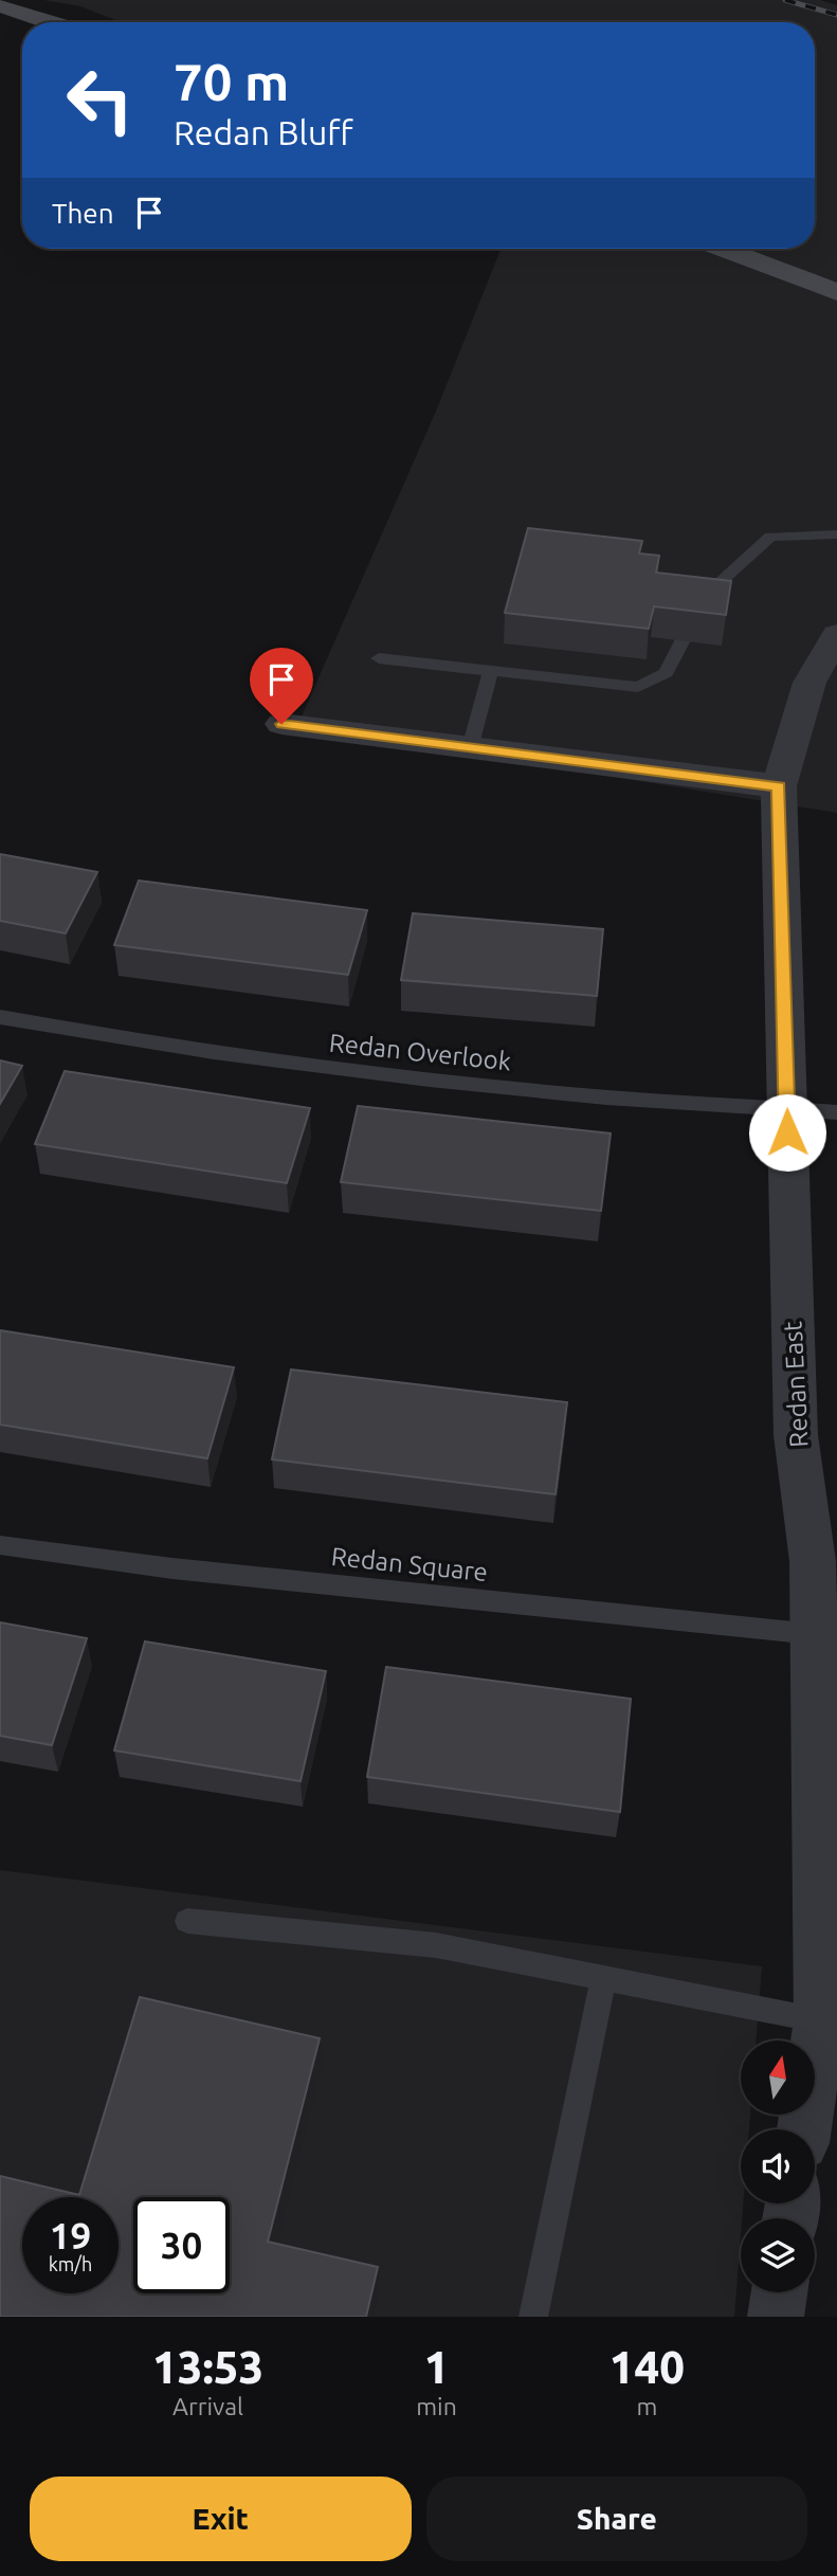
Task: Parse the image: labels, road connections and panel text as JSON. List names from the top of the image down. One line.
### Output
{"streets":{"street":["Redan East"],"lane":["Redan Overlook","Redan Square"]},"crossings":[["Redan Overlook","Redan East"],["Redan East","Redan Square"]],"north":"top","page":{"turn":["70 m","Redan Bluff"],"then":"Then","speed":"19 km/h","limit":"30","eta":["13:53","Arrival","1","min","140","m"],"buttons":["Exit","Share"]}}
